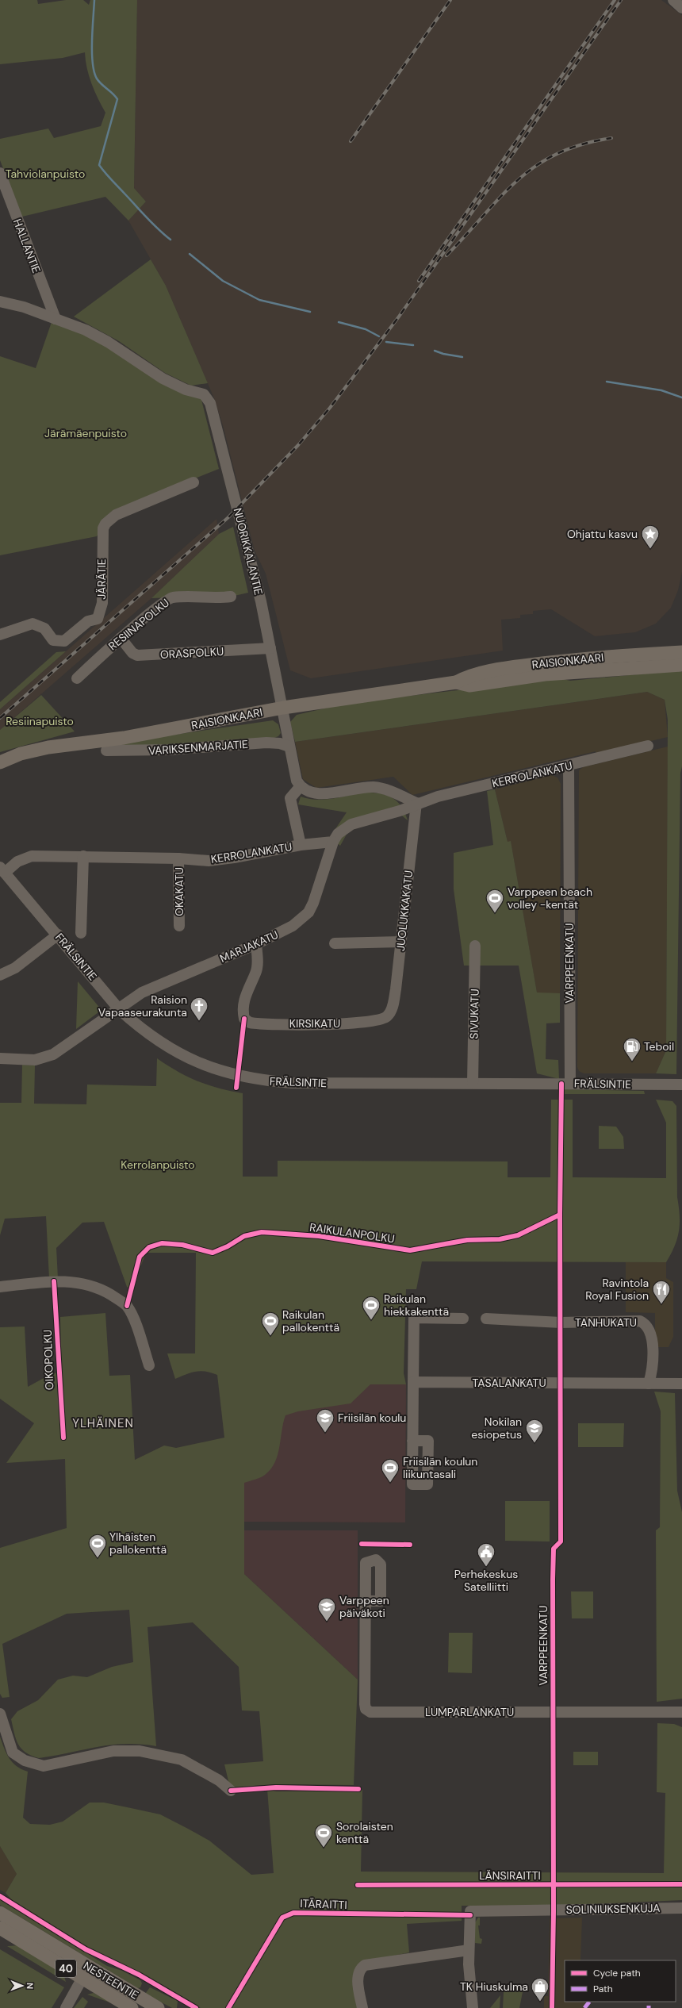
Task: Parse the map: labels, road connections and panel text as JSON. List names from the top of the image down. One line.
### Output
{"streets":{"main road":["RAISIONKAARI","40","NESTEENTIE"],"street":["HALLANTIE","NUORIKKALANTIE","JÄRÄTIE","RESIINAPOLKU","ORASPOLKU","VARIKSENMARJATIE","KERROLANKATU","OKAKATU","JUOLUKKAKATU","MARJAKATU","FRÄLSINTIE","VARPPEENKATU","SIVUKATU","KIRSIKATU","TANHUKATU","TASALANKATU","LUMPARLANKATU","SOLINIUKSENKUJA"],"cycle path":["RAIKULANPOLKU","OIKOPOLKU","LÄNSIRAITTI","ITÄRAITTI"]},"crossings":[["HALLANTIE","NUORIKKALANTIE"],["NUORIKKALANTIE","ORASPOLKU"],["NUORIKKALANTIE","RAISIONKAARI"],["RESIINAPOLKU","ORASPOLKU"],["KERROLANKATU","OKAKATU"],["KERROLANKATU","JUOLUKKAKATU"],["KERROLANKATU","MARJAKATU"],["KERROLANKATU","FRÄLSINTIE"],["KERROLANKATU","VARPPEENKATU"],["JUOLUKKAKATU","KIRSIKATU"],["MARJAKATU","FRÄLSINTIE"],["MARJAKATU","KIRSIKATU"],["FRÄLSINTIE","VARPPEENKATU"],["FRÄLSINTIE","SIVUKATU"],["TANHUKATU","TASALANKATU"]],"districts":["YLHÄINEN"],"parks":["Tahviolanpuisto","Järämäenpuisto","Resiinapuisto","Kerrolanpuisto"],"places":{"place":["Ohjattu kasvu"],"sports":["Varppeen beach volley -kentät","Raikulan hiekkakenttä","Raikulan pallokenttä","Friisilän koulun liikuntasali","Ylhäisten pallokenttä","Sorolaisten kenttä"],"church":["Raision Vapaaseurakunta"],"fuel station":["Teboil"],"restaurant":["Ravintola Royal Fusion"],"school or university":["Friisilän koulu","Nokilan esiopetus","Varppeen päiväkoti"],"public building":["Perhekeskus Satelliitti"],"shop":["TK Hiuskulma"]},"legend":["Cycle path","Path"],"north":"right"}
